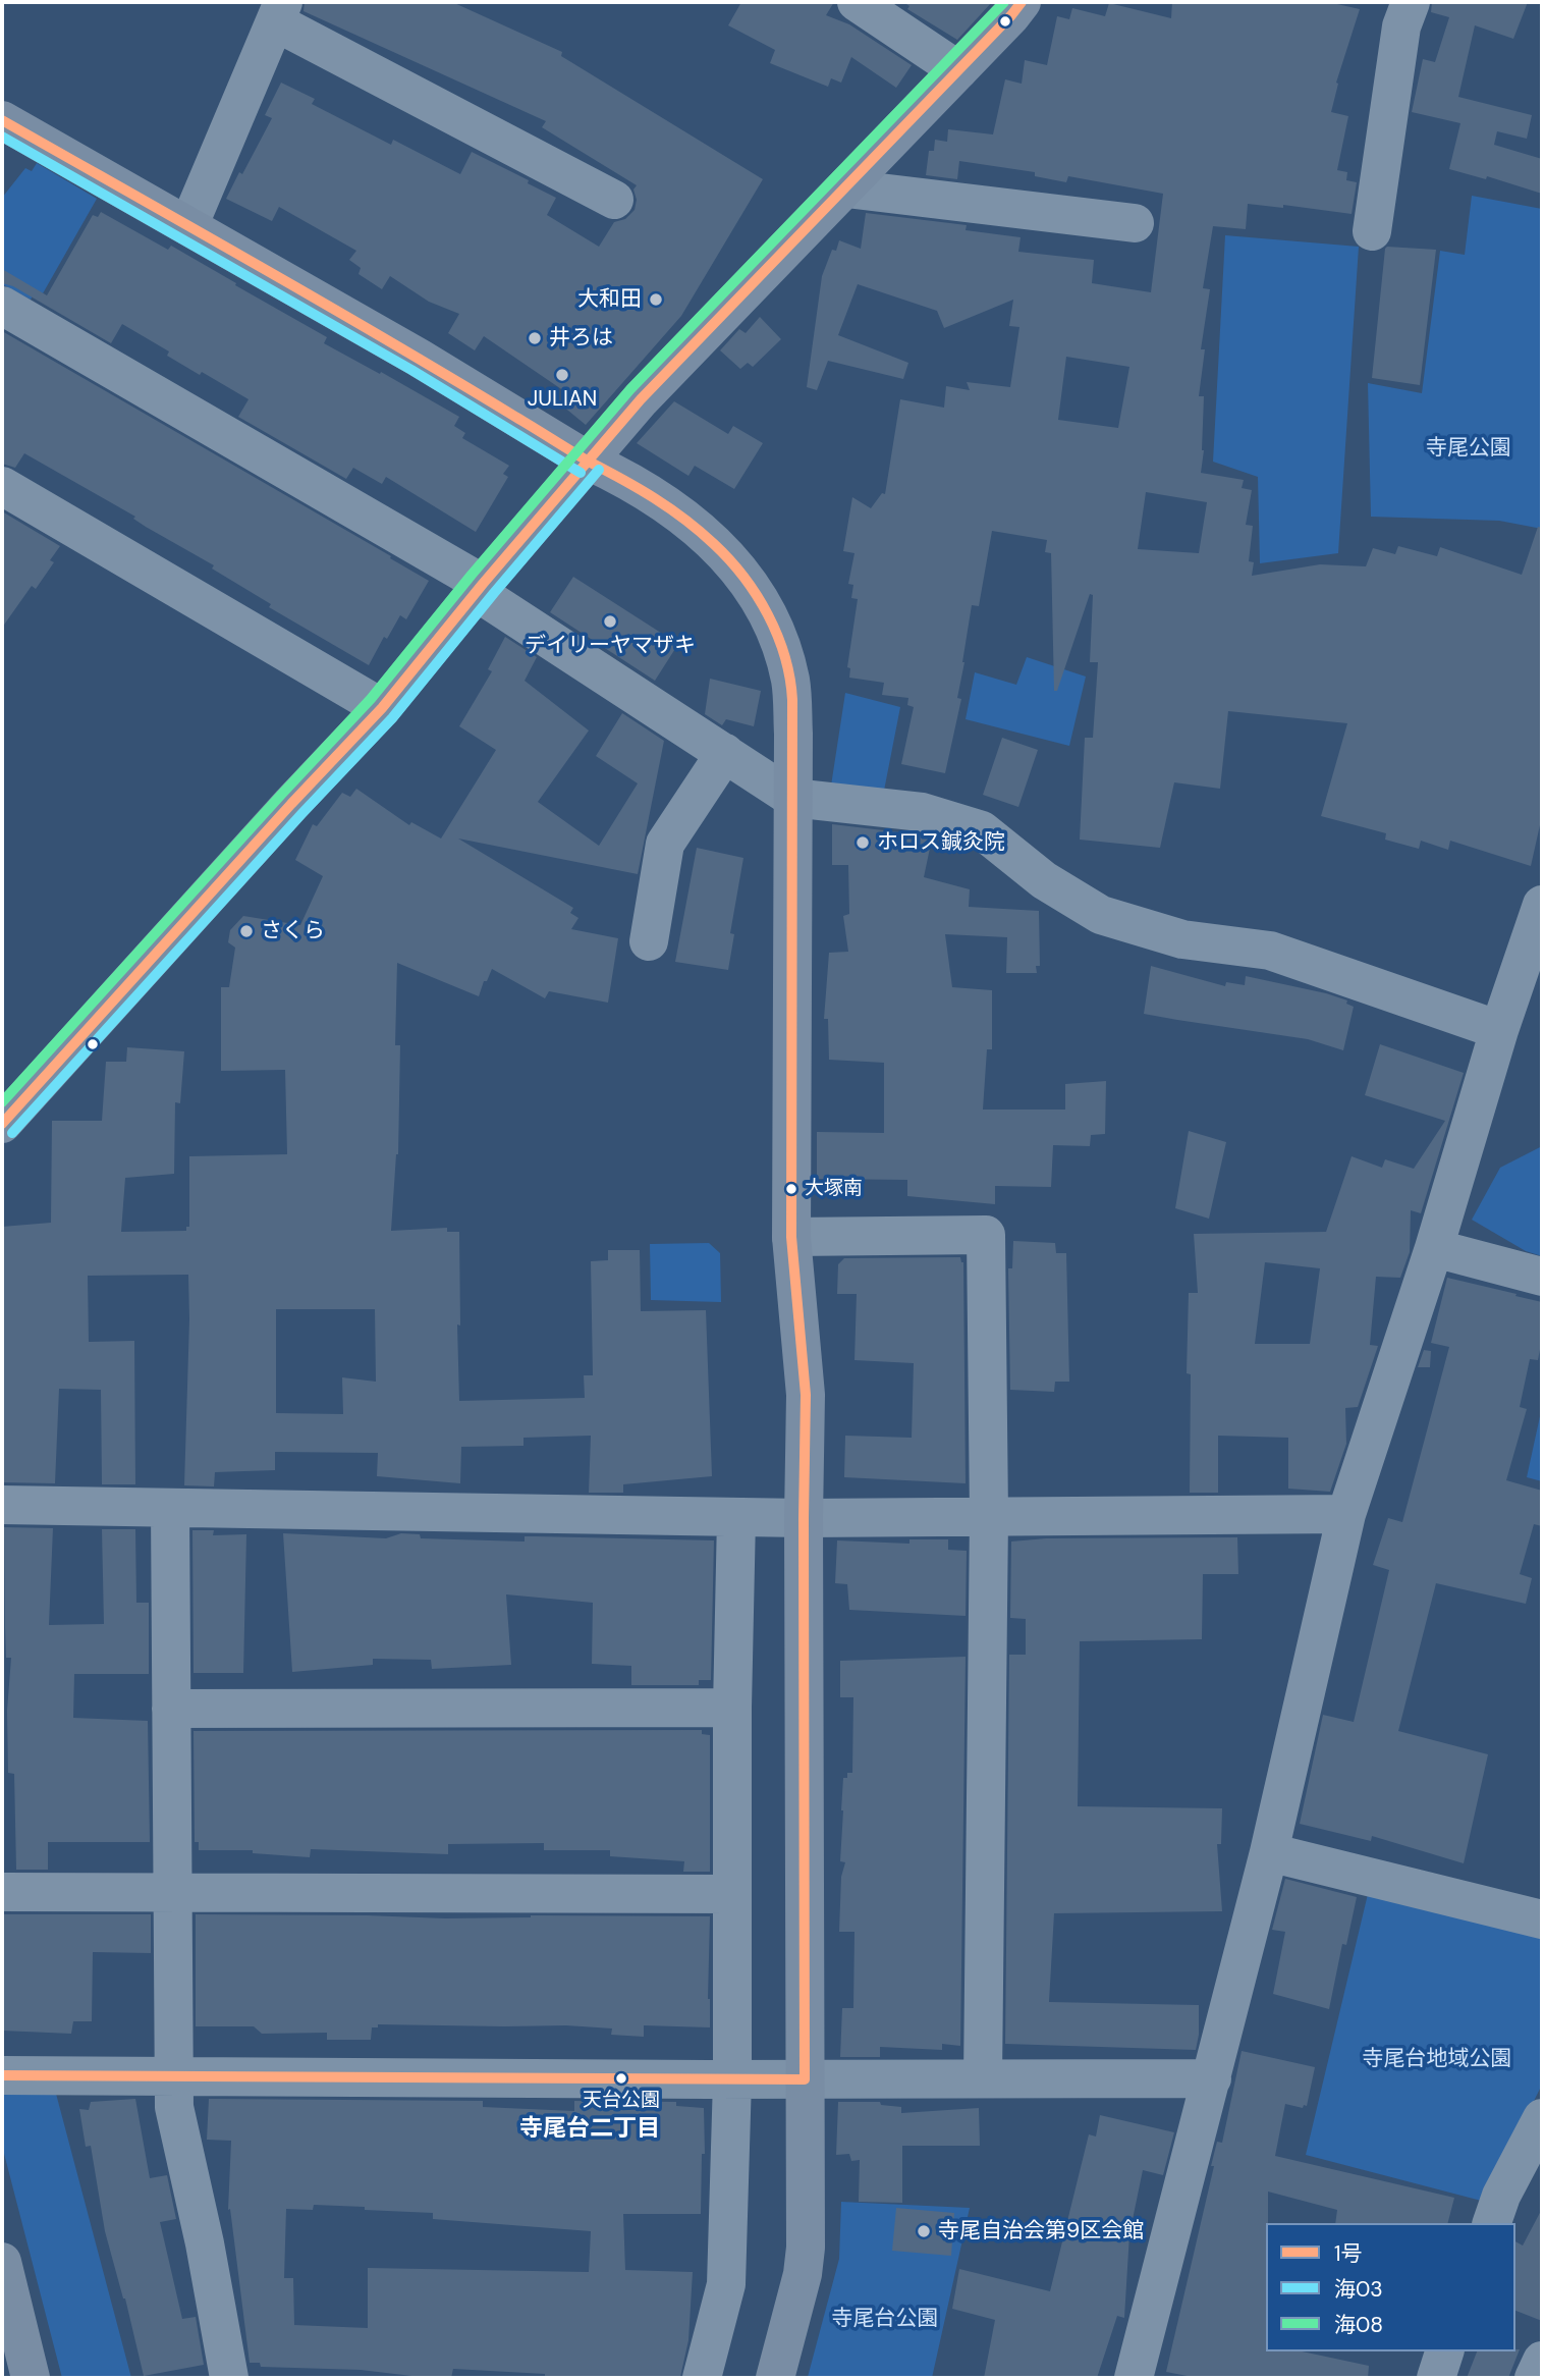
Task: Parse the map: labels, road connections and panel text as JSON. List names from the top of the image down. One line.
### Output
{"districts":["寺尾台二丁目"],"parks":["寺尾公園","寺尾台地域公園","寺尾台公園"],"places":["大和田","井ろは","JULIAN","デイリーヤマザキ","ホロス鍼灸院","さくら","大塚南","天台公園","寺尾自治会第9区会館"],"lines":["transit line 1号","transit line 海08","transit line 海03"],"legend":["1号","海03","海08"]}
